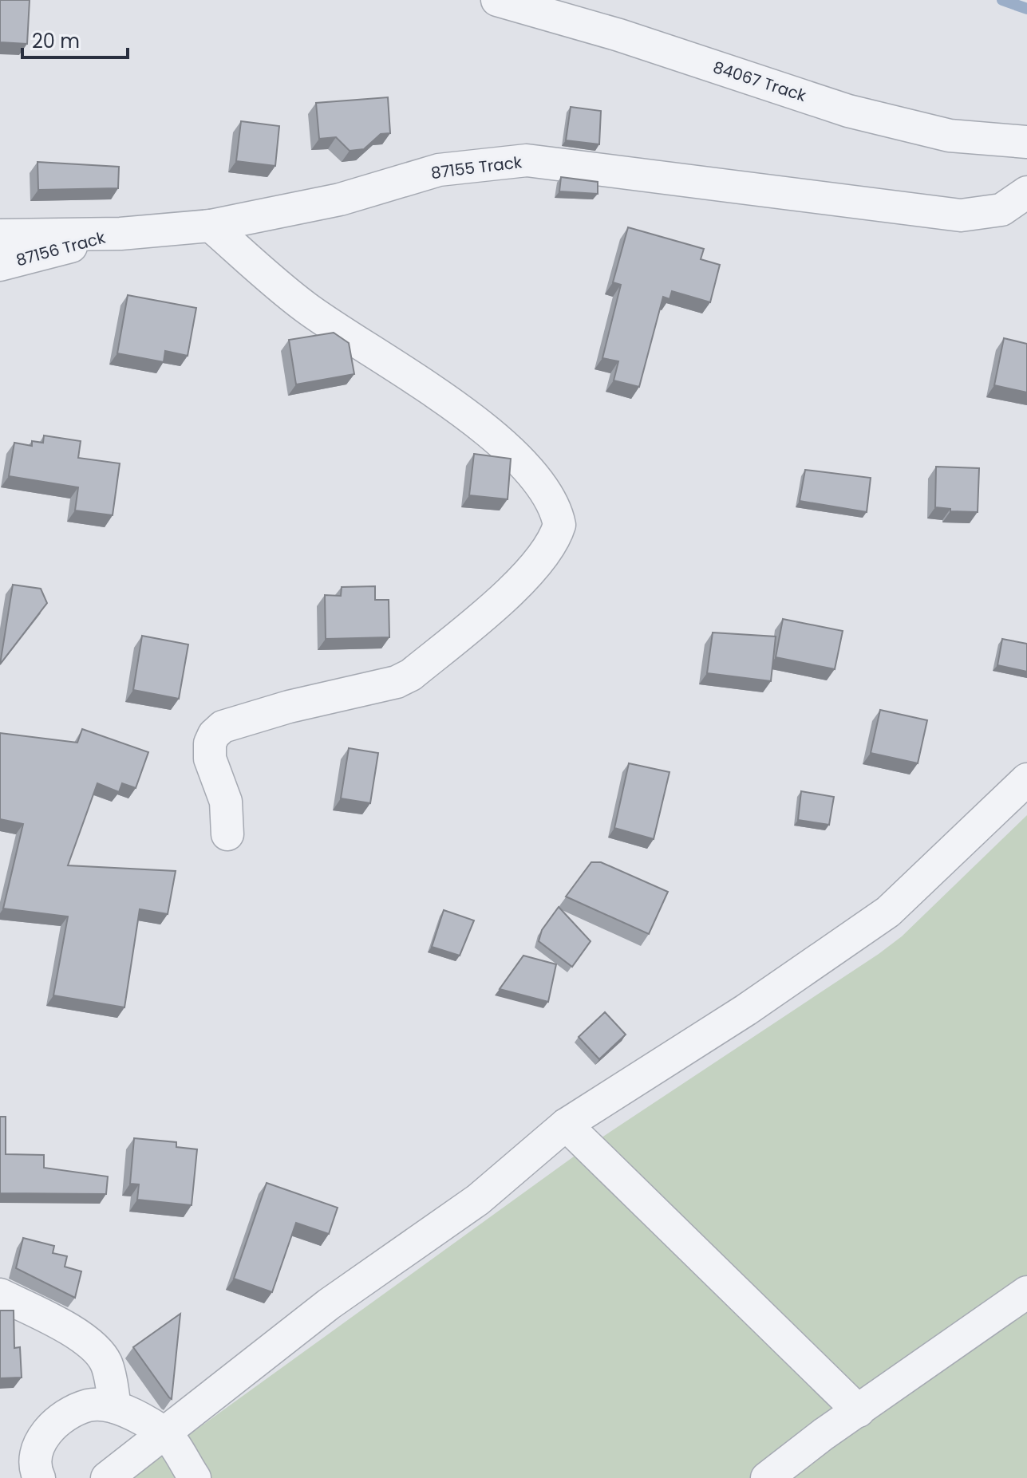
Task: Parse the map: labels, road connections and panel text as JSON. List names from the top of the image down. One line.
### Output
{"streets":{"street":["84067 Track","87155 Track","87156 Track"]},"crossings":[["87155 Track","87156 Track"]],"scale_bar":"20 m"}
